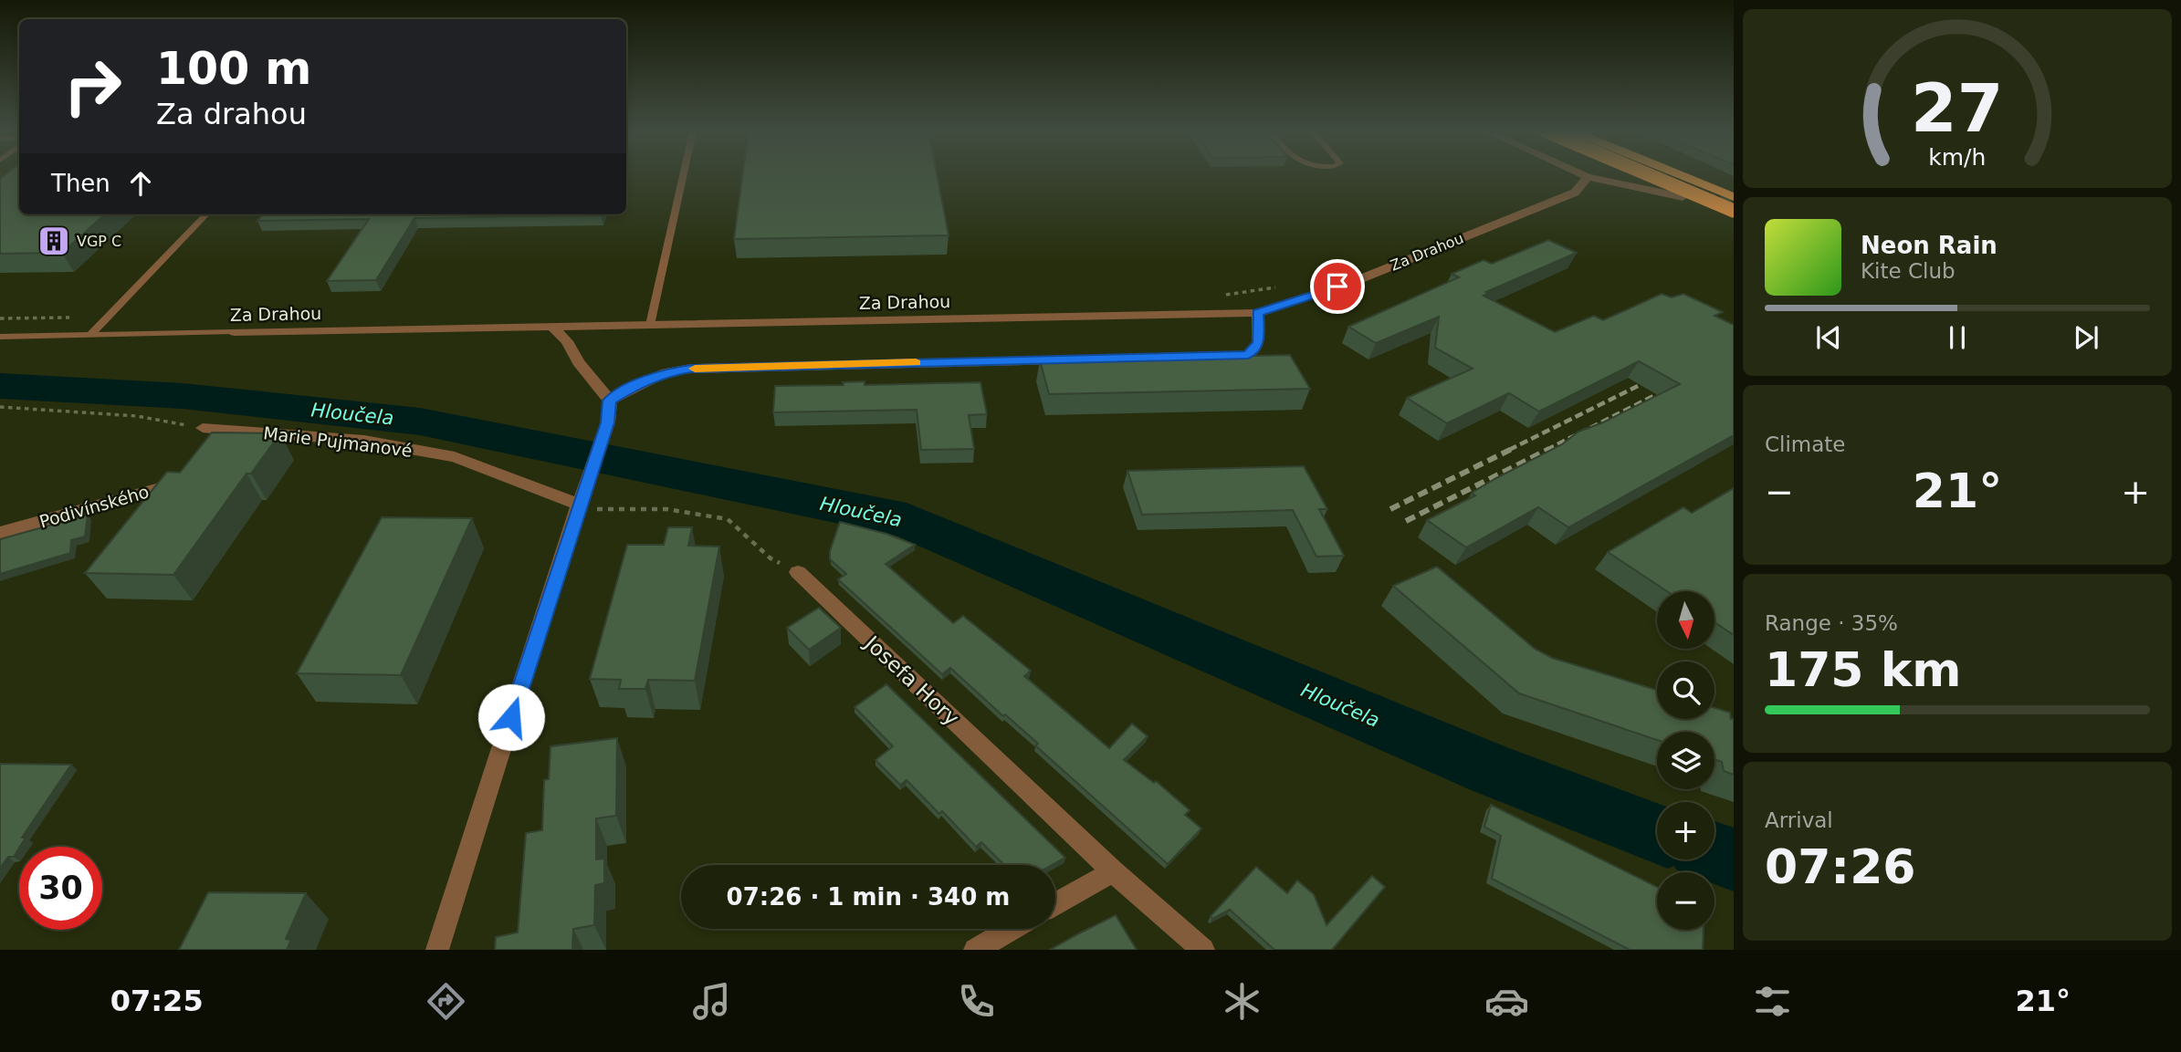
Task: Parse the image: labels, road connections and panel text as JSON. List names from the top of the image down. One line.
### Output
{"streets":{"street":["Za Drahou","Marie Pujmanové","Podivínského","Josefa Hory"]},"water":["Hloučela"],"places":{"building":["VGP C"]},"north":"bottom","page":{"turn":["100 m","Za drahou"],"then":"Then","song":["Neon Rain","Kite Club"],"tile":["Climate",["Range · 35%","175 km"],["Arrival","07:26"]],"heat":["−","21°","+"],"map_buttons":["+","−"],"limit":"30","trip":"07:26 · 1 min · 340 m","tabs":["07:25","21°"],"gauge":["27","km/h"]}}
